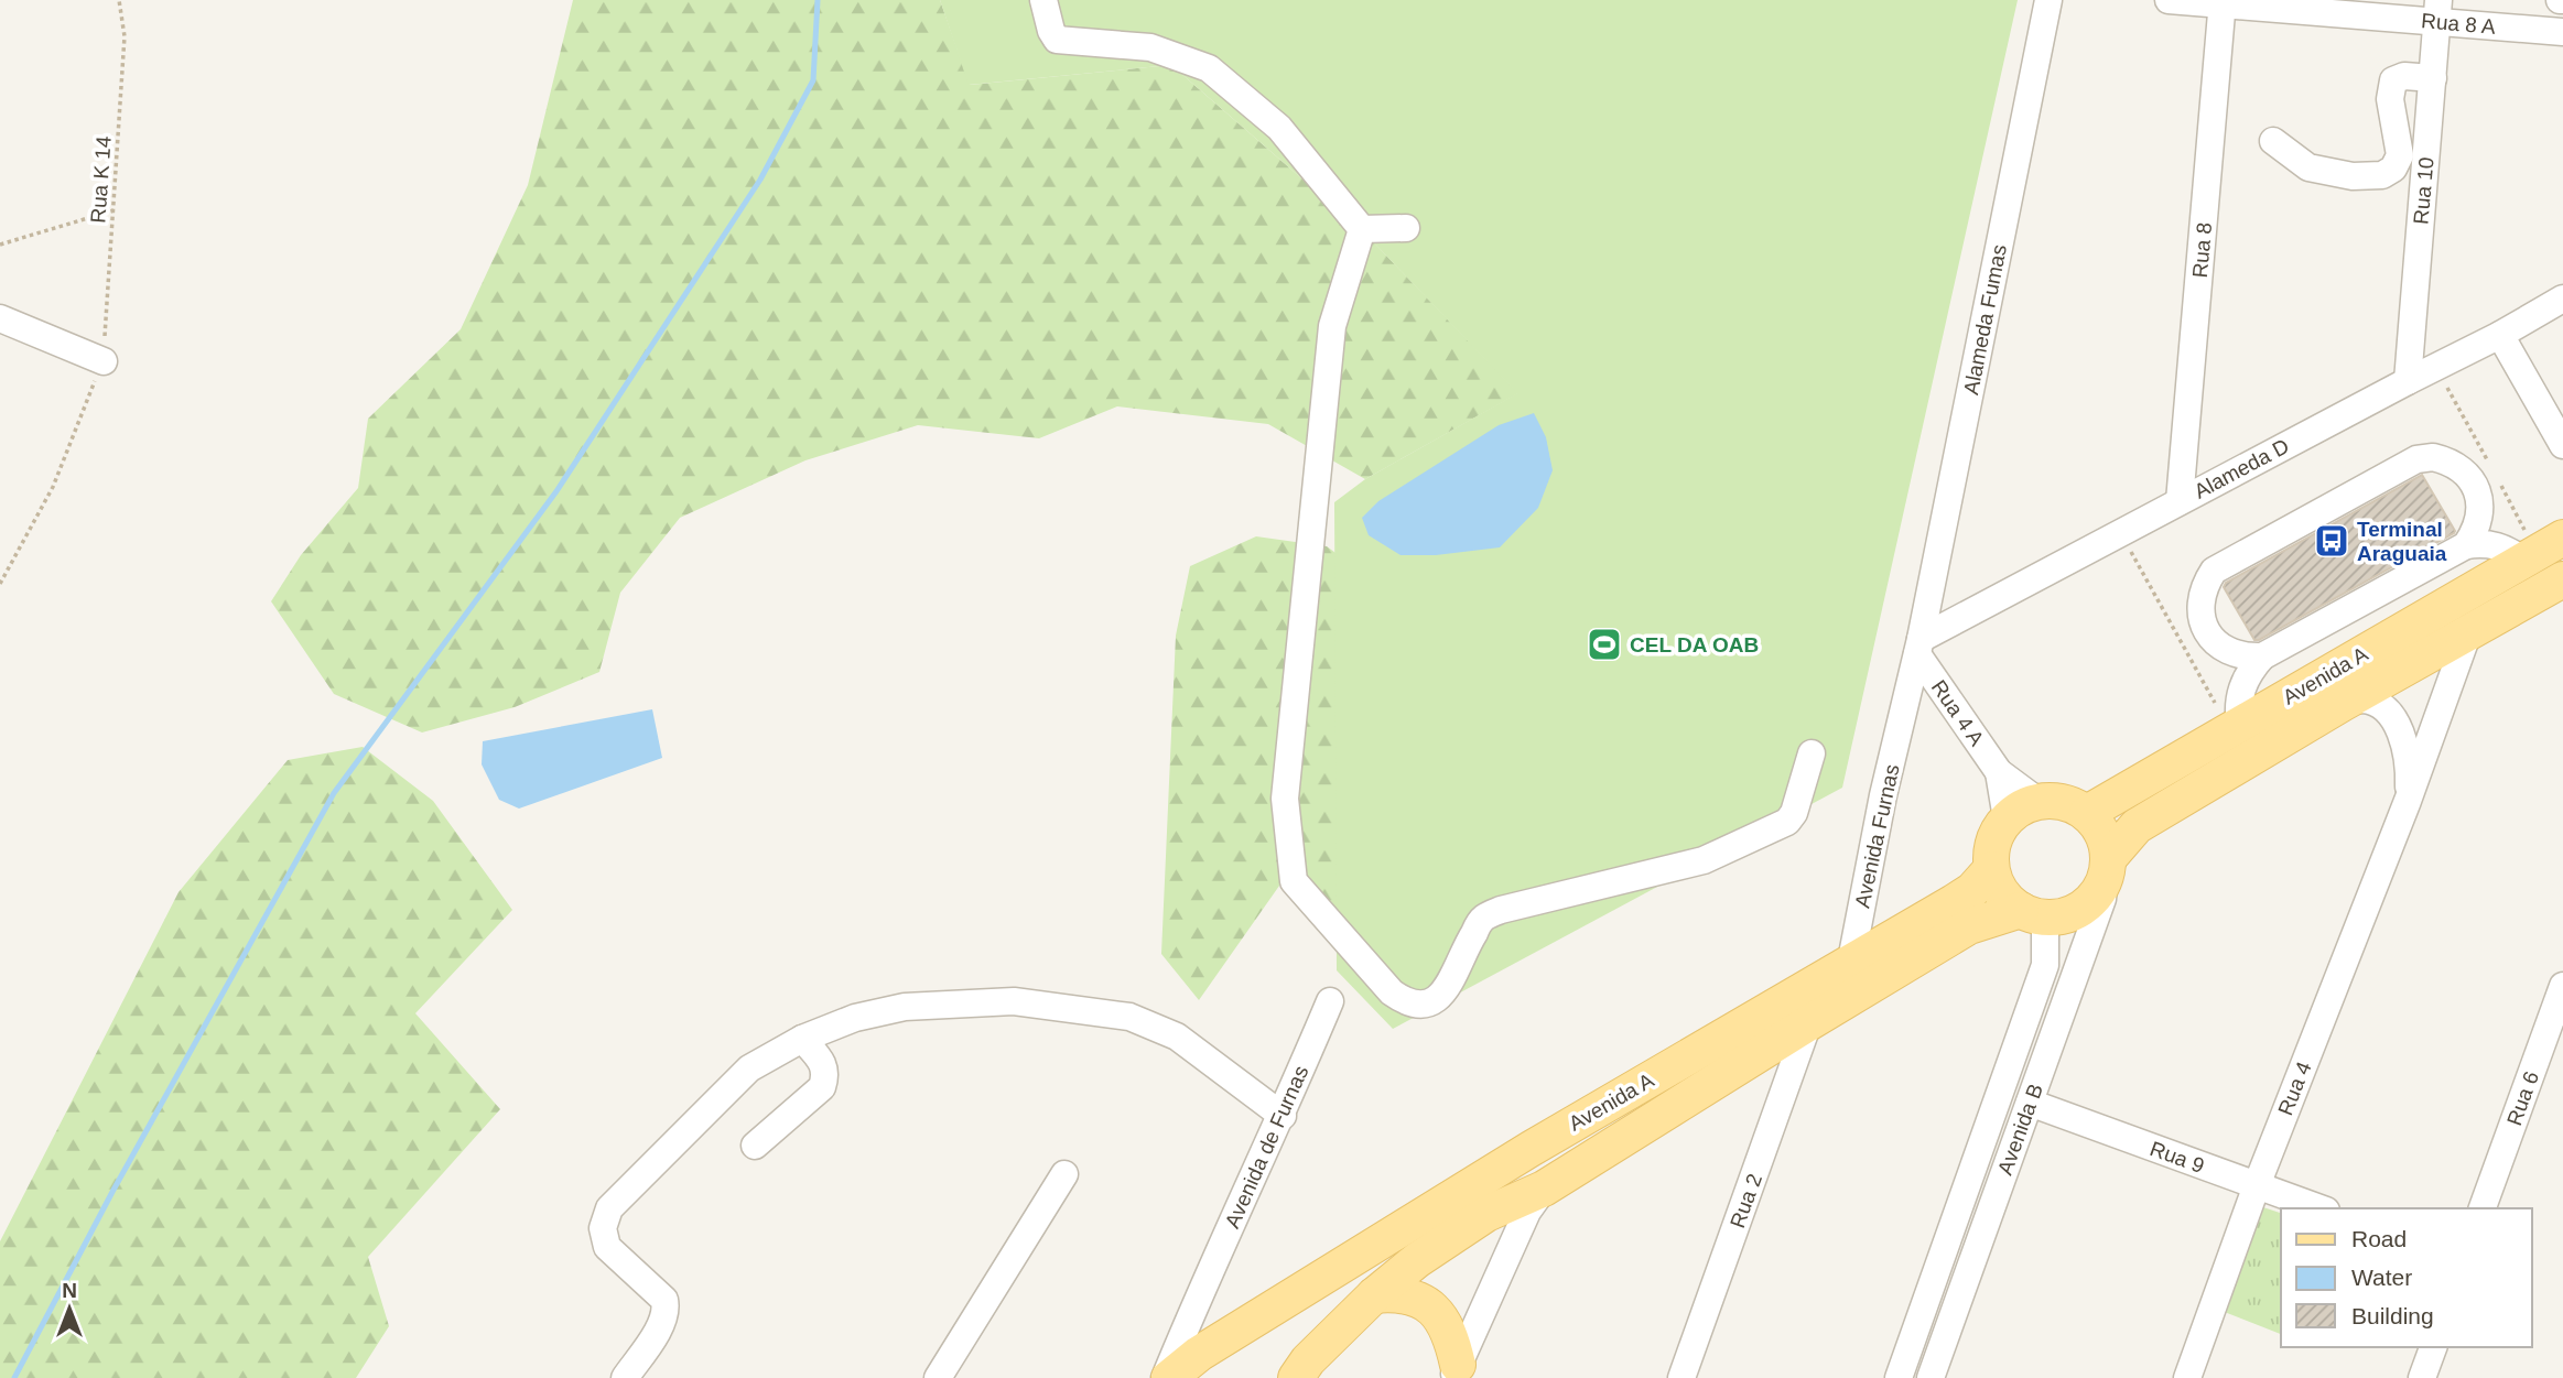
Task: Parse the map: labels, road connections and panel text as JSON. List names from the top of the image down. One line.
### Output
{"streets":{"main road":["Avenida A","Avenida de Furnas"],"street":["Rua 8 A","Rua 10","Rua 8","Alameda Fumas","Alameda D","Rua 4 A","Avenida Furnas","Rua 4","Rua 6","Avenida B","Rua 9","Rua 2"],"path":["Rua K 14"]},"crossings":[["Rua 8 A","Rua 10"],["Rua 8 A","Rua 8"],["Rua 10","Alameda D"],["Rua 8","Alameda D"],["Alameda Fumas","Alameda D"],["Alameda Fumas","Rua 4 A"],["Alameda Fumas","Avenida Furnas"],["Alameda D","Rua 4 A"],["Alameda D","Avenida Furnas"],["Avenida A","Rua 4 A"],["Avenida A","Avenida Furnas"],["Avenida A","Rua 4"],["Avenida A","Avenida B"],["Avenida A","Avenida de Furnas"],["Avenida A","Rua 2"],["Rua 4 A","Avenida Furnas"],["Rua 4 A","Avenida B"],["Avenida Furnas","Rua 2"],["Rua 4","Rua 9"],["Avenida B","Rua 9"]],"places":{"bus stop":["Terminal Araguaia"],"sports":["CEL DA OAB"]},"legend":["Road","Water","Building"],"north":"top"}
